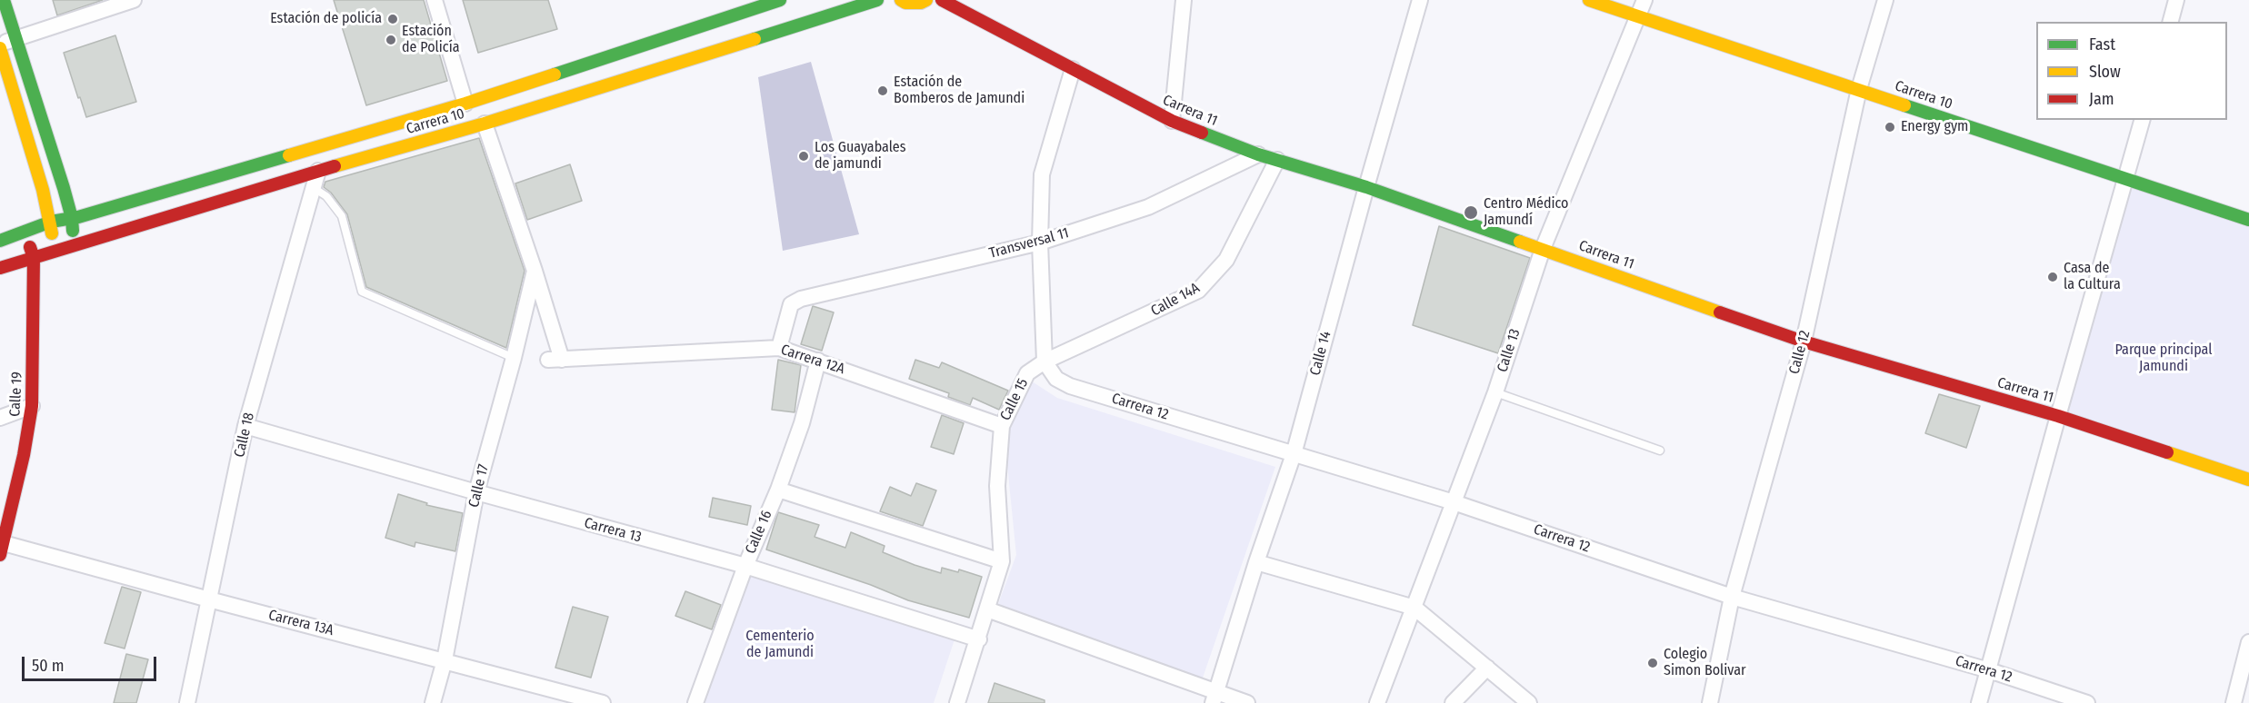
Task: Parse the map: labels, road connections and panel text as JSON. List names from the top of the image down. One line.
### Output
{"streets":{"main road":["Carrera 10","Carrera 11","Calle 19"],"street":["Transversal 11","Calle 14A","Calle 13","Calle 12","Calle 14","Carrera 12A","Calle 15","Carrera 12","Calle 18","Calle 17","Carrera 13","Calle 16","Carrera 13A"]},"crossings":[["Carrera 10","Calle 13"],["Carrera 10","Calle 12"],["Carrera 10","Calle 19"],["Carrera 10","Calle 18"],["Carrera 11","Transversal 11"],["Carrera 11","Calle 14A"],["Carrera 11","Calle 13"],["Carrera 11","Calle 12"],["Carrera 11","Calle 14"],["Transversal 11","Carrera 12A"],["Calle 14A","Calle 15"],["Calle 14A","Carrera 12"],["Calle 13","Carrera 12"],["Calle 12","Carrera 12"],["Calle 14","Carrera 12"],["Carrera 12A","Calle 15"],["Carrera 12A","Calle 17"],["Carrera 12A","Calle 16"],["Calle 19","Carrera 13A"],["Calle 15","Carrera 12"],["Calle 15","Carrera 13"],["Calle 18","Carrera 13"],["Calle 18","Carrera 13A"],["Calle 17","Carrera 13"],["Calle 17","Carrera 13A"],["Carrera 13","Calle 16"]],"parks":["Parque principal Jamundi","Cementerio de Jamundi"],"places":["Estación de policía","Estación de Policía","Estación de Bomberos de Jamundi","Energy gym","Los Guayabales de jamundi","Centro Médico Jamundí","Casa de la Cultura","Colegio Simon Bolivar"],"legend":["Fast","Slow","Jam"],"scale_bar":"50 m"}
